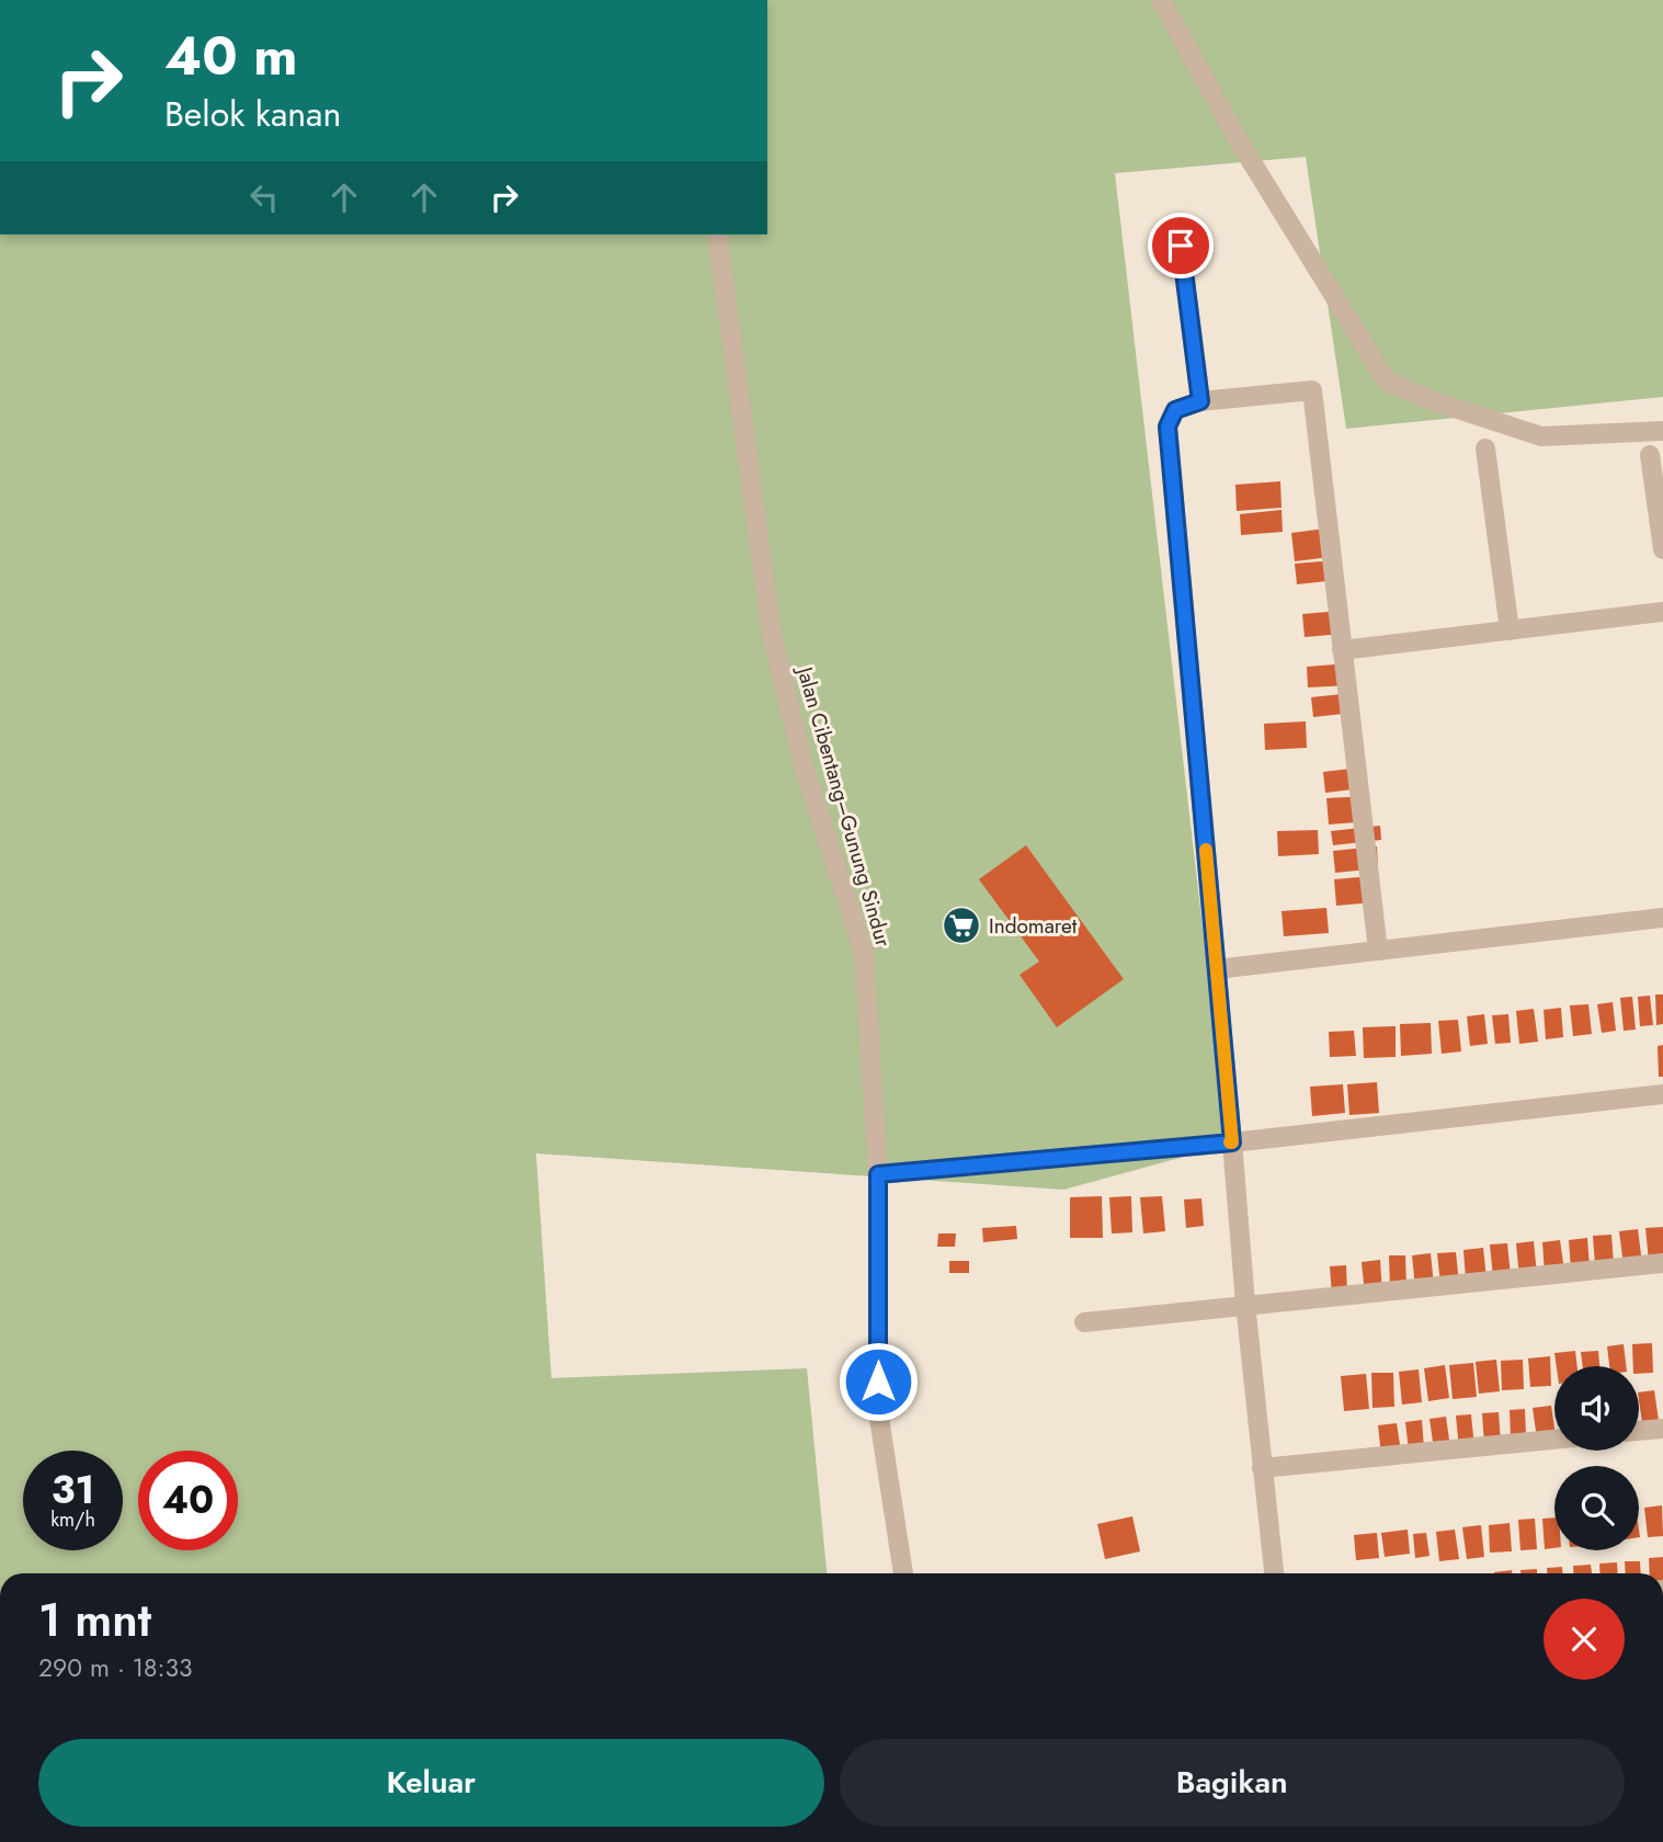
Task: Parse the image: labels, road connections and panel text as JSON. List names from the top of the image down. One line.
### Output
{"streets":{"street":["Jalan Cibentang–Gunung Sindur"]},"places":{"supermarket":["Indomaret"]},"page":{"turn":["40 m","Belok kanan"],"speed":"31 km/h","limit":"40","heading":["1 mnt","290 m · 18:33"],"buttons":["Keluar","Bagikan"]}}
